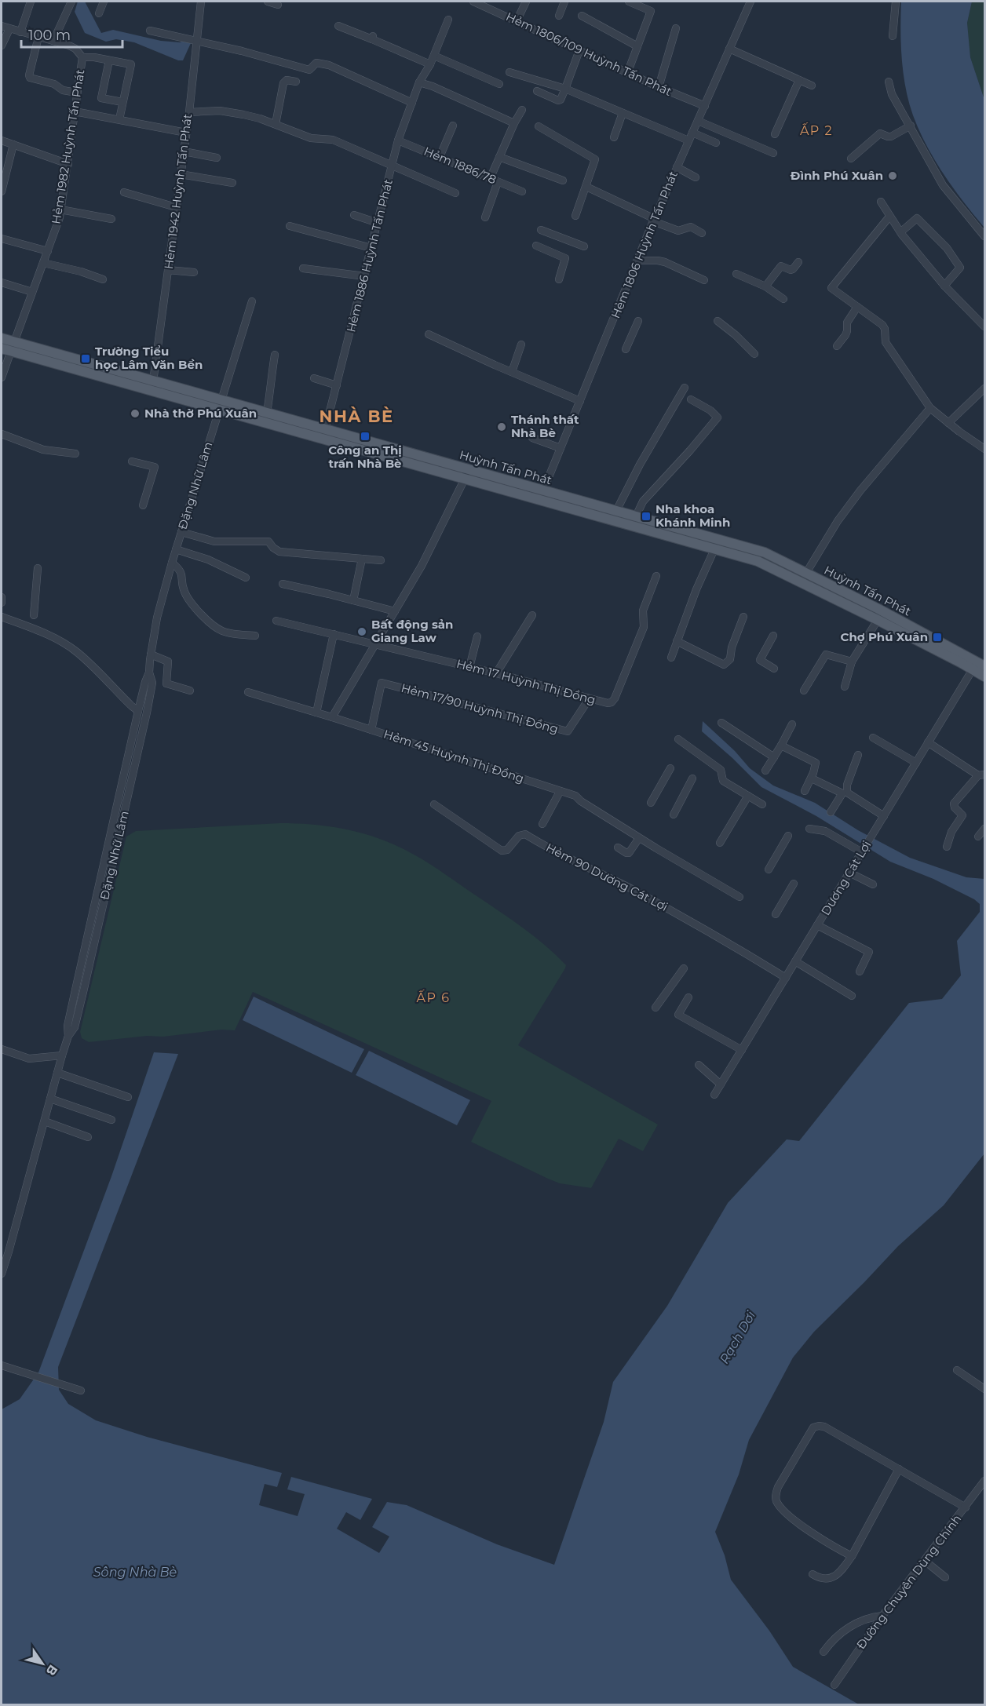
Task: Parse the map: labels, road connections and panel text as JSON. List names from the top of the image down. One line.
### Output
{"streets":{"main road":["Huỳnh Tấn Phát"],"street":["Hẻm 1806/109 Huỳnh Tấn Phát","Hẻm 1982 Huỳnh Tấn Phát","Hẻm 1886/78","Hẻm 1942 Huỳnh Tấn Phát","Hẻm 1806 Huỳnh Tấn Phát","Hẻm 1886 Huỳnh Tấn Phát","Đặng Nhữ Lâm","Hẻm 17 Huỳnh Thị Đồng","Hẻm 17/90 Huỳnh Thị Đồng","Hẻm 45 Huỳnh Thị Đồng","Hẻm 90 Dương Cát Lợi","Dương Cát Lợi","Đường Chuyên Dùng Chính"]},"crossings":[["Hẻm 1806/109 Huỳnh Tấn Phát","Hẻm 1806 Huỳnh Tấn Phát"],["Hẻm 1982 Huỳnh Tấn Phát","Huỳnh Tấn Phát"],["Hẻm 1886/78","Hẻm 1886 Huỳnh Tấn Phát"],["Hẻm 1942 Huỳnh Tấn Phát","Huỳnh Tấn Phát"],["Hẻm 1806 Huỳnh Tấn Phát","Huỳnh Tấn Phát"],["Hẻm 1886 Huỳnh Tấn Phát","Huỳnh Tấn Phát"],["Huỳnh Tấn Phát","Đặng Nhữ Lâm"],["Huỳnh Tấn Phát","Dương Cát Lợi"],["Hẻm 17 Huỳnh Thị Đồng","Hẻm 17/90 Huỳnh Thị Đồng"],["Hẻm 17/90 Huỳnh Thị Đồng","Hẻm 45 Huỳnh Thị Đồng"],["Hẻm 90 Dương Cát Lợi","Dương Cát Lợi"]],"districts":["ẤP 2","NHÀ BÈ","ẤP 6"],"water":["Rạch Dơi","Sông Nhà Bè"],"places":{"other":["Đình Phú Xuân","Nhà thờ Phú Xuân","Thánh thất Nhà Bè","Bất động sản Giang Law"],"transit":["Trường Tiểu học Lâm Văn Bền","Công an Thị trấn Nhà Bè","Nha khoa Khánh Minh","Chợ Phú Xuân"]},"scale_bar":"100 m","north":"bottom right"}
